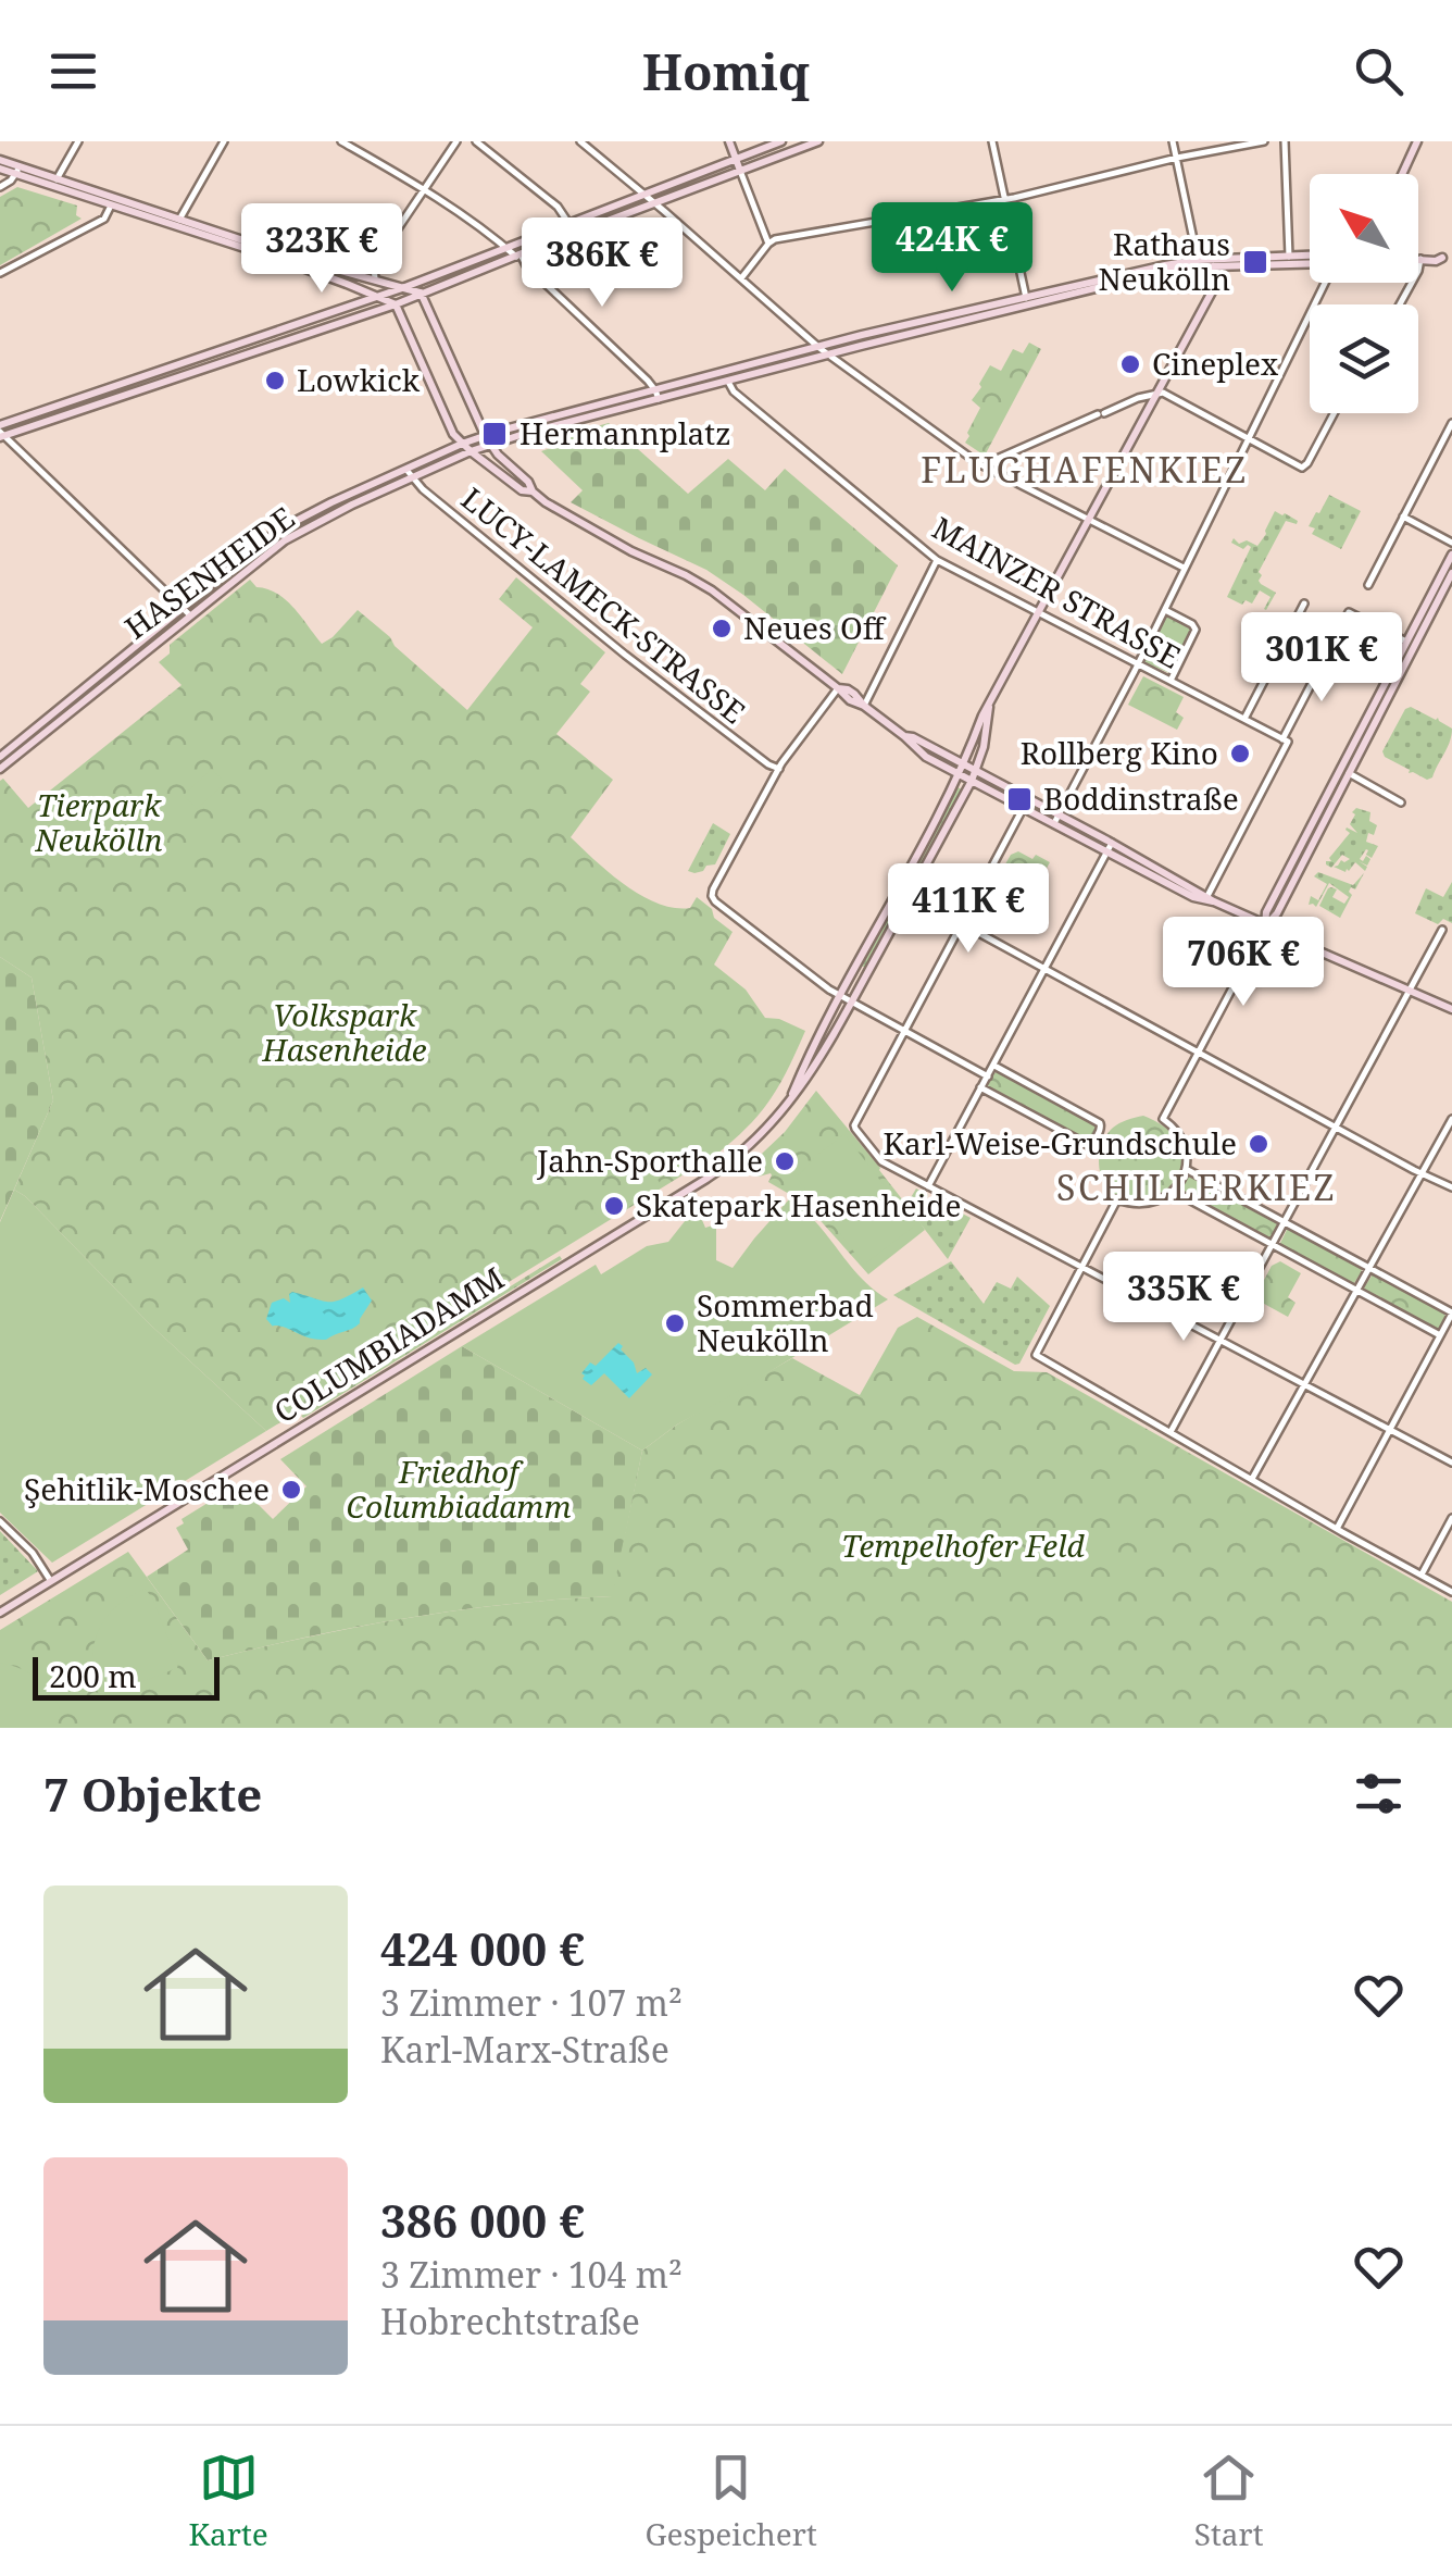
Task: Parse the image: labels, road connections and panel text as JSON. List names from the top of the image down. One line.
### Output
{"streets":{"main road":["HASENHEIDE","COLUMBIADAMM"],"street":["MAINZER STRASSE","LUCY-LAMECK-STRASSE"]},"crossings":[["HASENHEIDE","LUCY-LAMECK-STRASSE"]],"districts":["FLUGHAFENKIEZ","SCHILLERKIEZ"],"parks":["Tierpark Neukölln","Volkspark Hasenheide","Friedhof Columbiadamm","Tempelhofer Feld"],"places":{"transit":["Rathaus Neukölln","Hermannplatz","Boddinstraße"],"other":["Cineplex","Lowkick","Neues Off","Rollberg Kino","Karl-Weise-Grundschule","Jahn-Sporthalle","Skatepark Hasenheide","Sommerbad Neukölln","Şehitlik-Moschee"]},"scale_bar":"200 m","north":"top left","page":{"header":"Homiq","price":["424K €","323K €","386K €","301K €","411K €","706K €","335K €"],"scale":"200 m","heading":"7 Objekte","list":[{"name":"424 000 €","note":"3 Zimmer · 107 m² · Karl-Marx-Straße"},{"name":"386 000 €","note":"3 Zimmer · 104 m² · Hobrechtstraße"}],"tabs":["Karte","Gespeichert","Start"]}}
